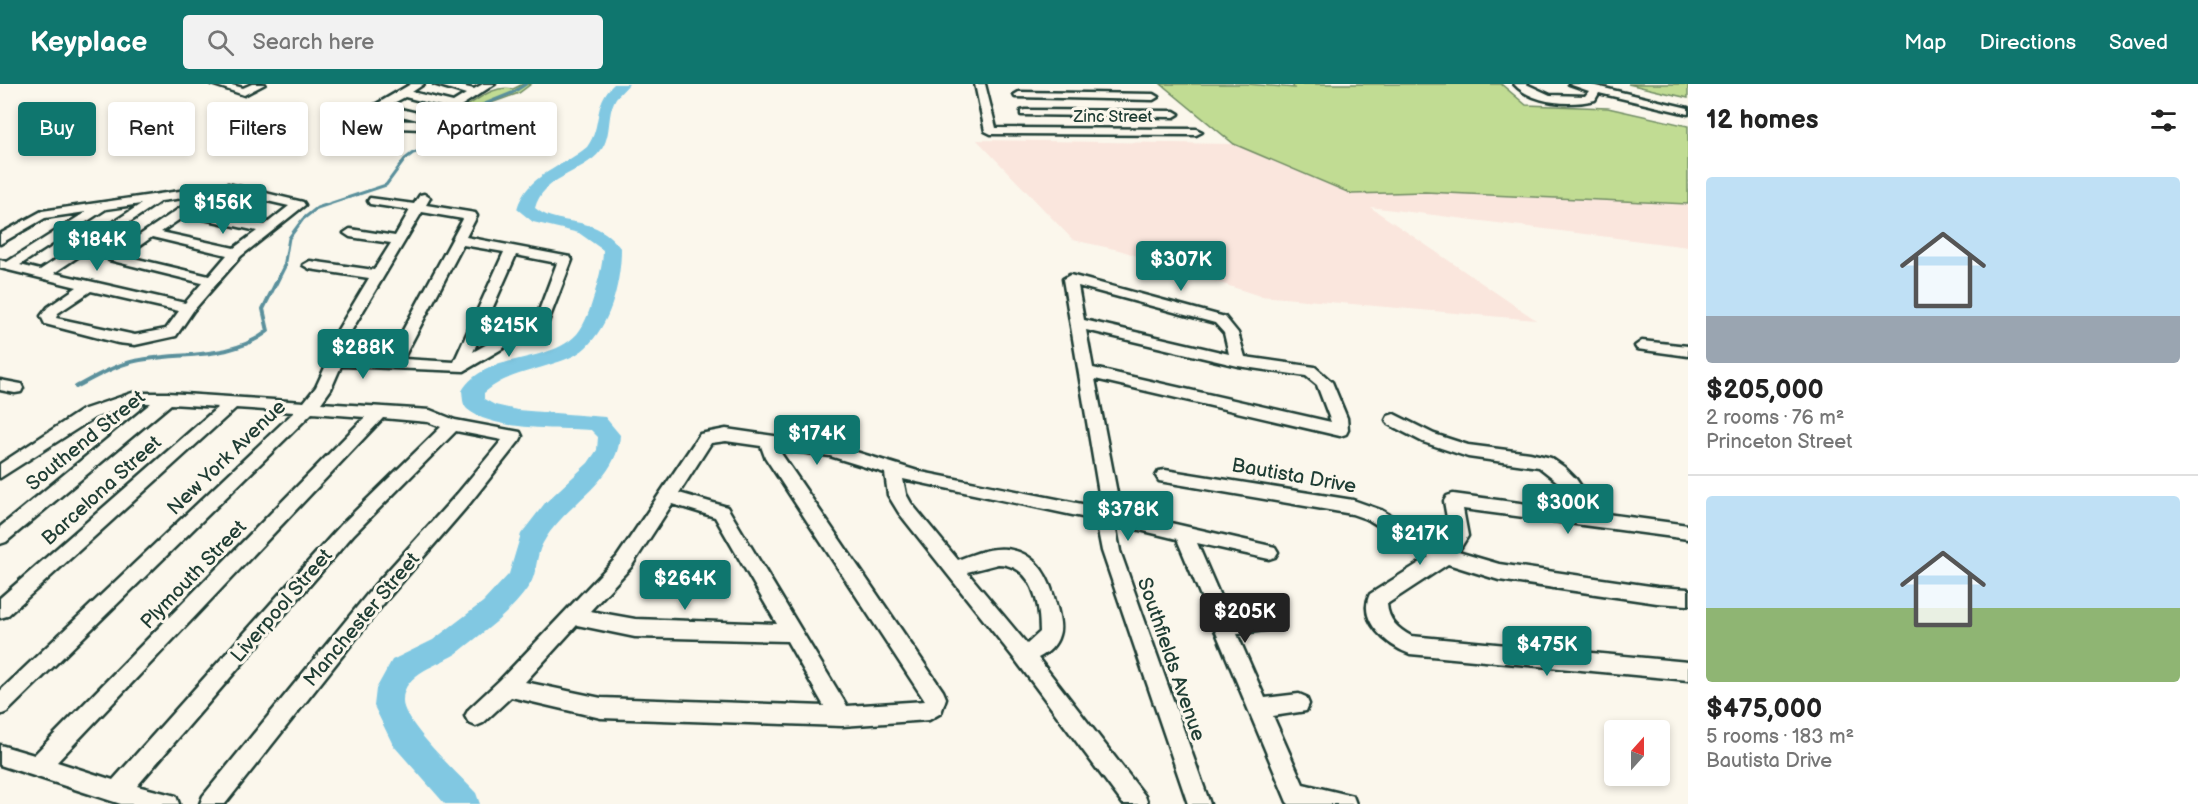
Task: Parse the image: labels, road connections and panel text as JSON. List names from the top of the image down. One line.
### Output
{"streets":{"street":["Zinc Street","Southend Street","New York Avenue","Bautista Drive","Barcelona Street","Plymouth Street","Liverpool Street","Manchester Street","Southfields Avenue"]},"crossings":[["Liverpool Street","Manchester Street"]],"north":"top","page":{"header":"Keyplace","search":"Search here","nav":["Map","Directions","Saved"],"heading":"12 homes","chip":["Buy","Rent","Filters","New","Apartment"],"list":[{"name":"$205,000","note":"2 rooms · 76 m² · Princeton Street"},{"name":"$475,000","note":"5 rooms · 183 m² · Bautista Drive"}],"price":["$156K","$184K","$307K","$215K","$288K","$174K","$300K","$378K","$217K","$264K","$205K","$475K"]}}
